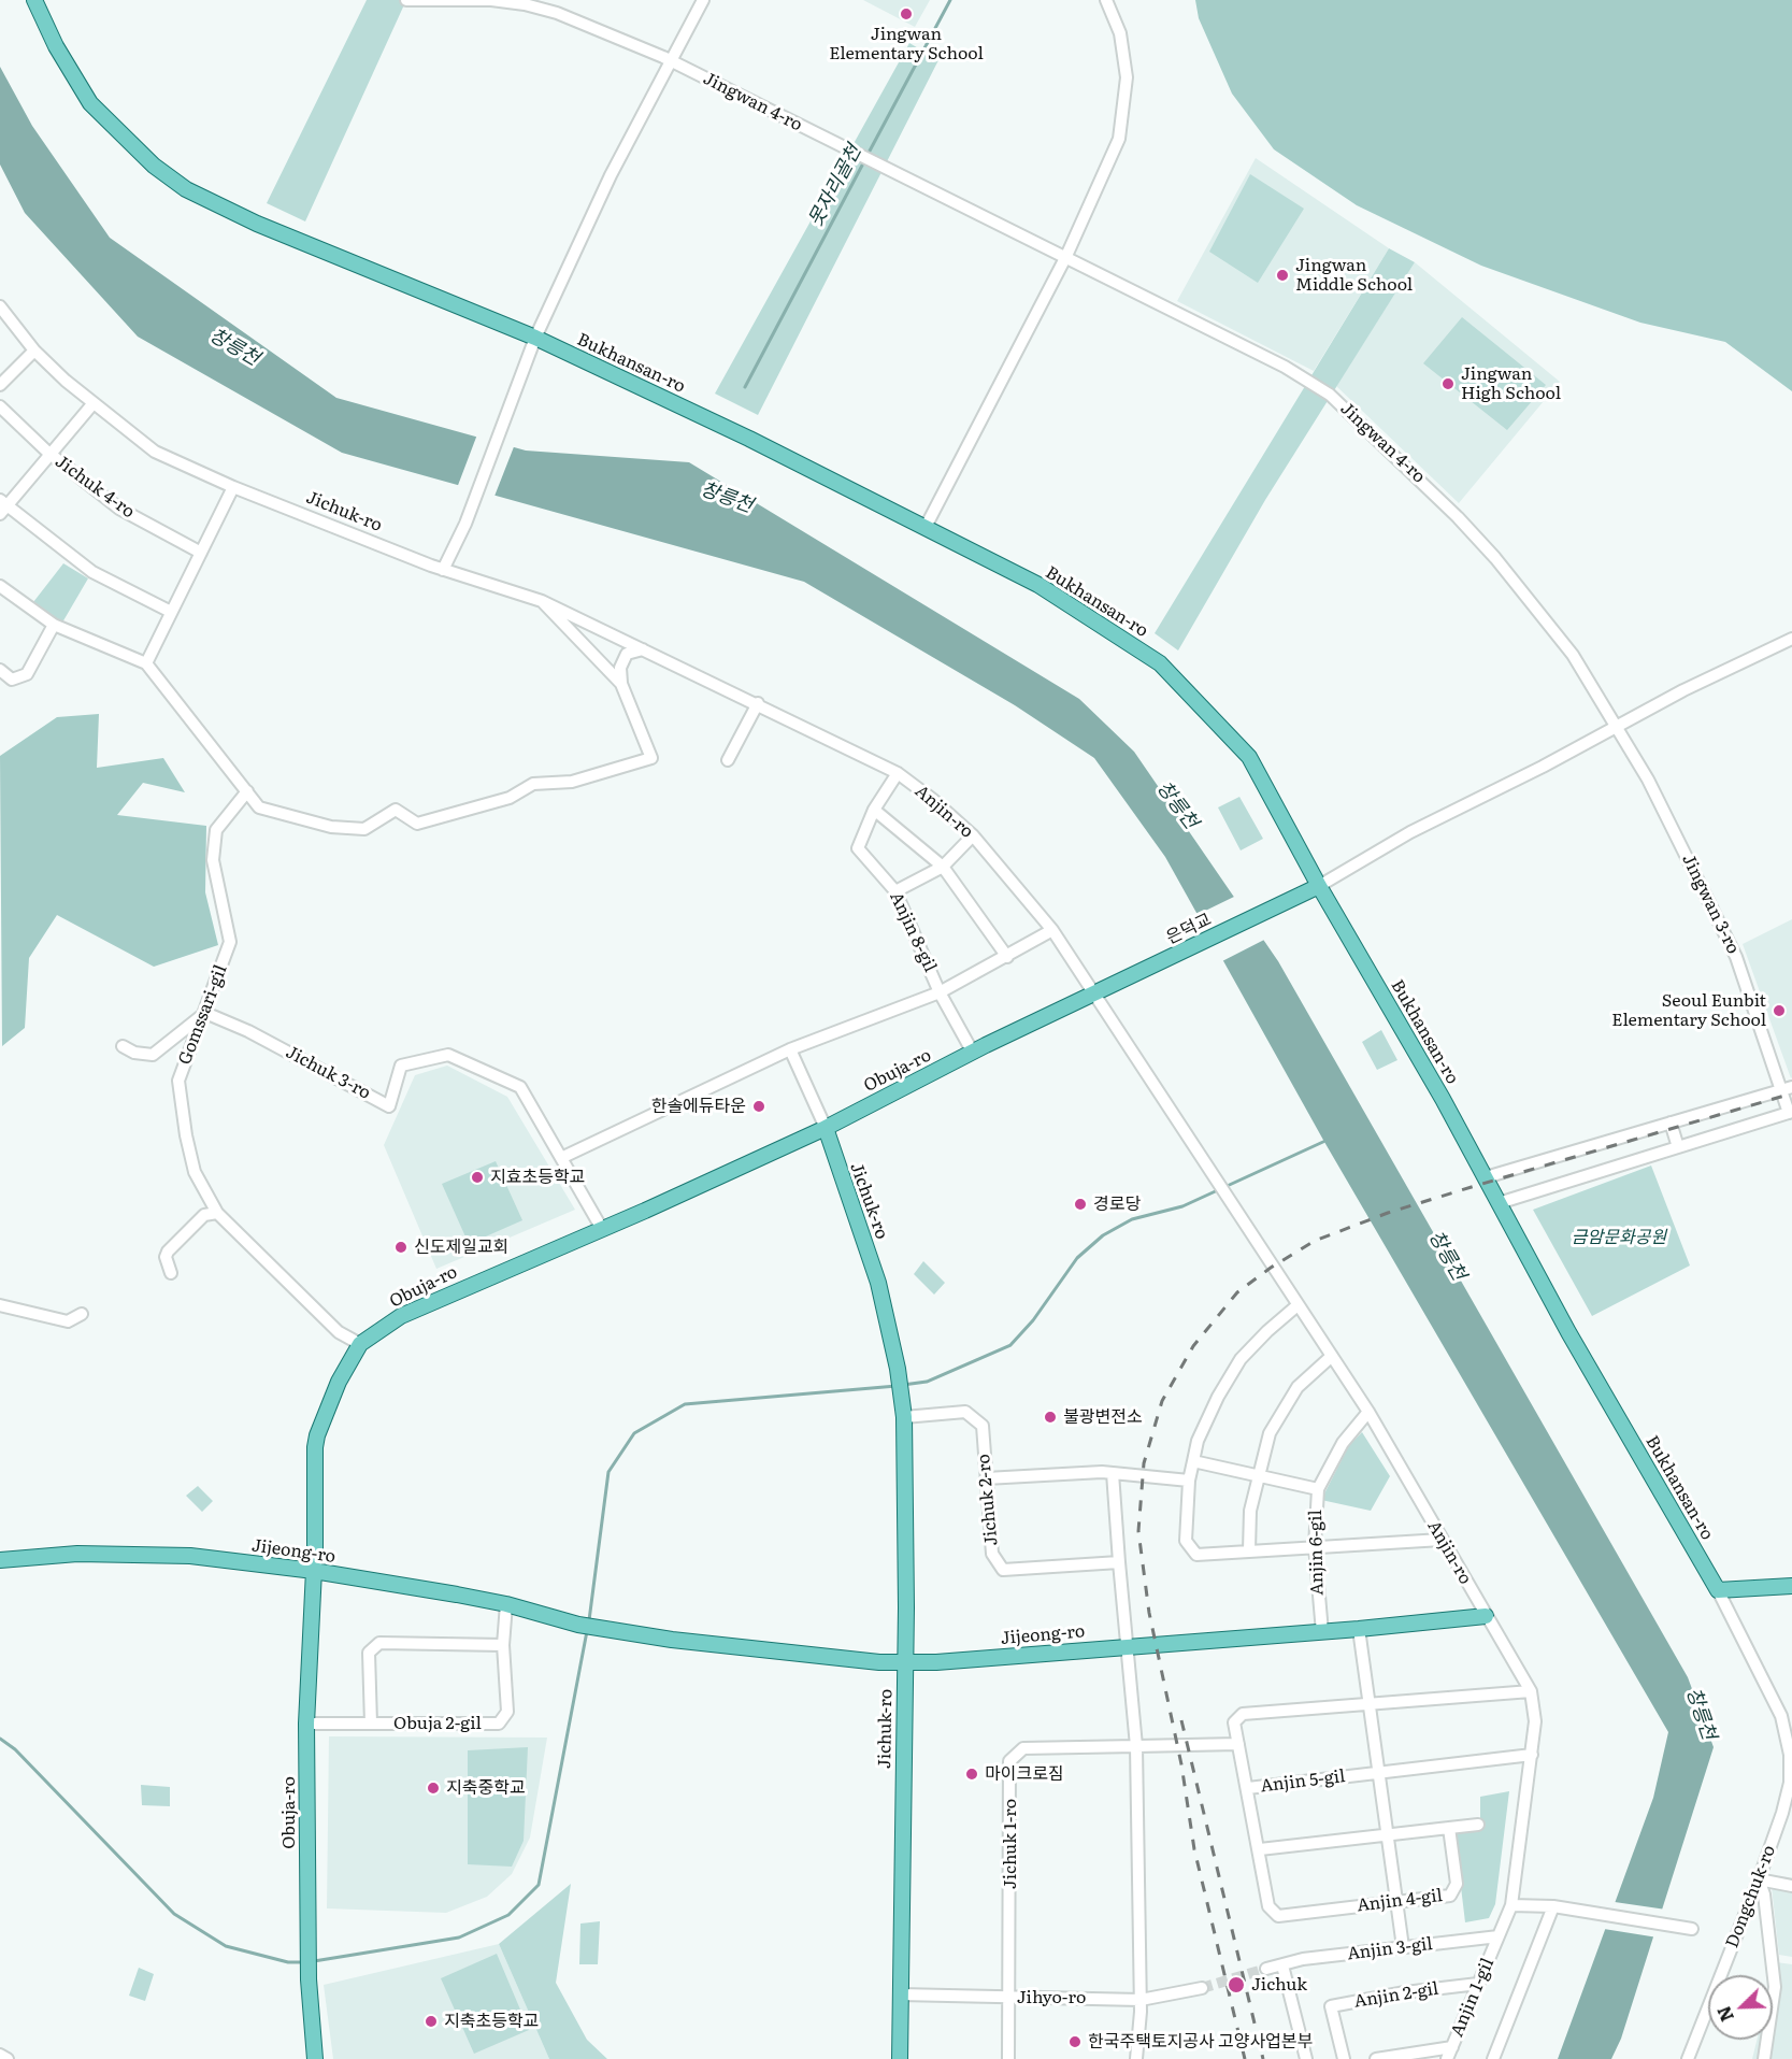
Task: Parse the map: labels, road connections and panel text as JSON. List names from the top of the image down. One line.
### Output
{"streets":{"main road":["Bukhansan-ro","Jichuk-ro","은덕교","Obuja-ro","Jijeong-ro"],"street":["Jingwan 4-ro","Jichuk 4-ro","Anjin-ro","Jingwan 3-ro","Anjin 8-gil","Gomssari-gil","Jichuk 3-ro","Jichuk 2-ro","Anjin 6-gil","Obuja 2-gil","Anjin 5-gil","Jichuk 1-ro","Dongchuk-ro","Anjin 4-gil","Anjin 3-gil","Anjin 2-gil","Jihyo-ro","Anjin 1-gil"]},"crossings":[["Jingwan 4-ro","Jingwan 3-ro"],["Bukhansan-ro","Jingwan 3-ro"],["Bukhansan-ro","은덕교"],["Bukhansan-ro","Dongchuk-ro"],["Jichuk-ro","Anjin-ro"],["Jichuk-ro","Anjin 8-gil"],["Jichuk-ro","Gomssari-gil"],["Jichuk-ro","Obuja-ro"],["Jichuk-ro","Jichuk 2-ro"],["Jichuk-ro","Jijeong-ro"],["Jichuk-ro","Jihyo-ro"],["Anjin-ro","Anjin 8-gil"],["Anjin-ro","Obuja-ro"],["Anjin-ro","Jijeong-ro"],["Anjin-ro","Anjin 6-gil"],["Anjin-ro","Anjin 5-gil"],["Anjin-ro","Anjin 3-gil"],["Anjin-ro","Anjin 1-gil"],["은덕교","Obuja-ro"],["Anjin 8-gil","Obuja-ro"],["Gomssari-gil","Obuja-ro"],["Gomssari-gil","Jichuk 3-ro"],["Obuja-ro","Jichuk 3-ro"],["Obuja-ro","Jijeong-ro"],["Obuja-ro","Obuja 2-gil"],["Jijeong-ro","Anjin 6-gil"],["Jijeong-ro","Obuja 2-gil"],["Anjin 5-gil","Jichuk 1-ro"],["Jichuk 1-ro","Jihyo-ro"],["Anjin 3-gil","Anjin 1-gil"],["Anjin 2-gil","Anjin 1-gil"]],"water":["못자리골천","창릉천"],"parks":["금암문화공원"],"places":["Jingwan Elementary School","Jingwan Middle School","Jingwan High School","Seoul Eunbit Elementary School","한솔에듀타운","지효초등학교","경로당","신도제일교회","불광변전소","마이크로짐","지축중학교","Jichuk","지축초등학교","한국주택토지공사 고양사업본부"],"north":"bottom left"}
